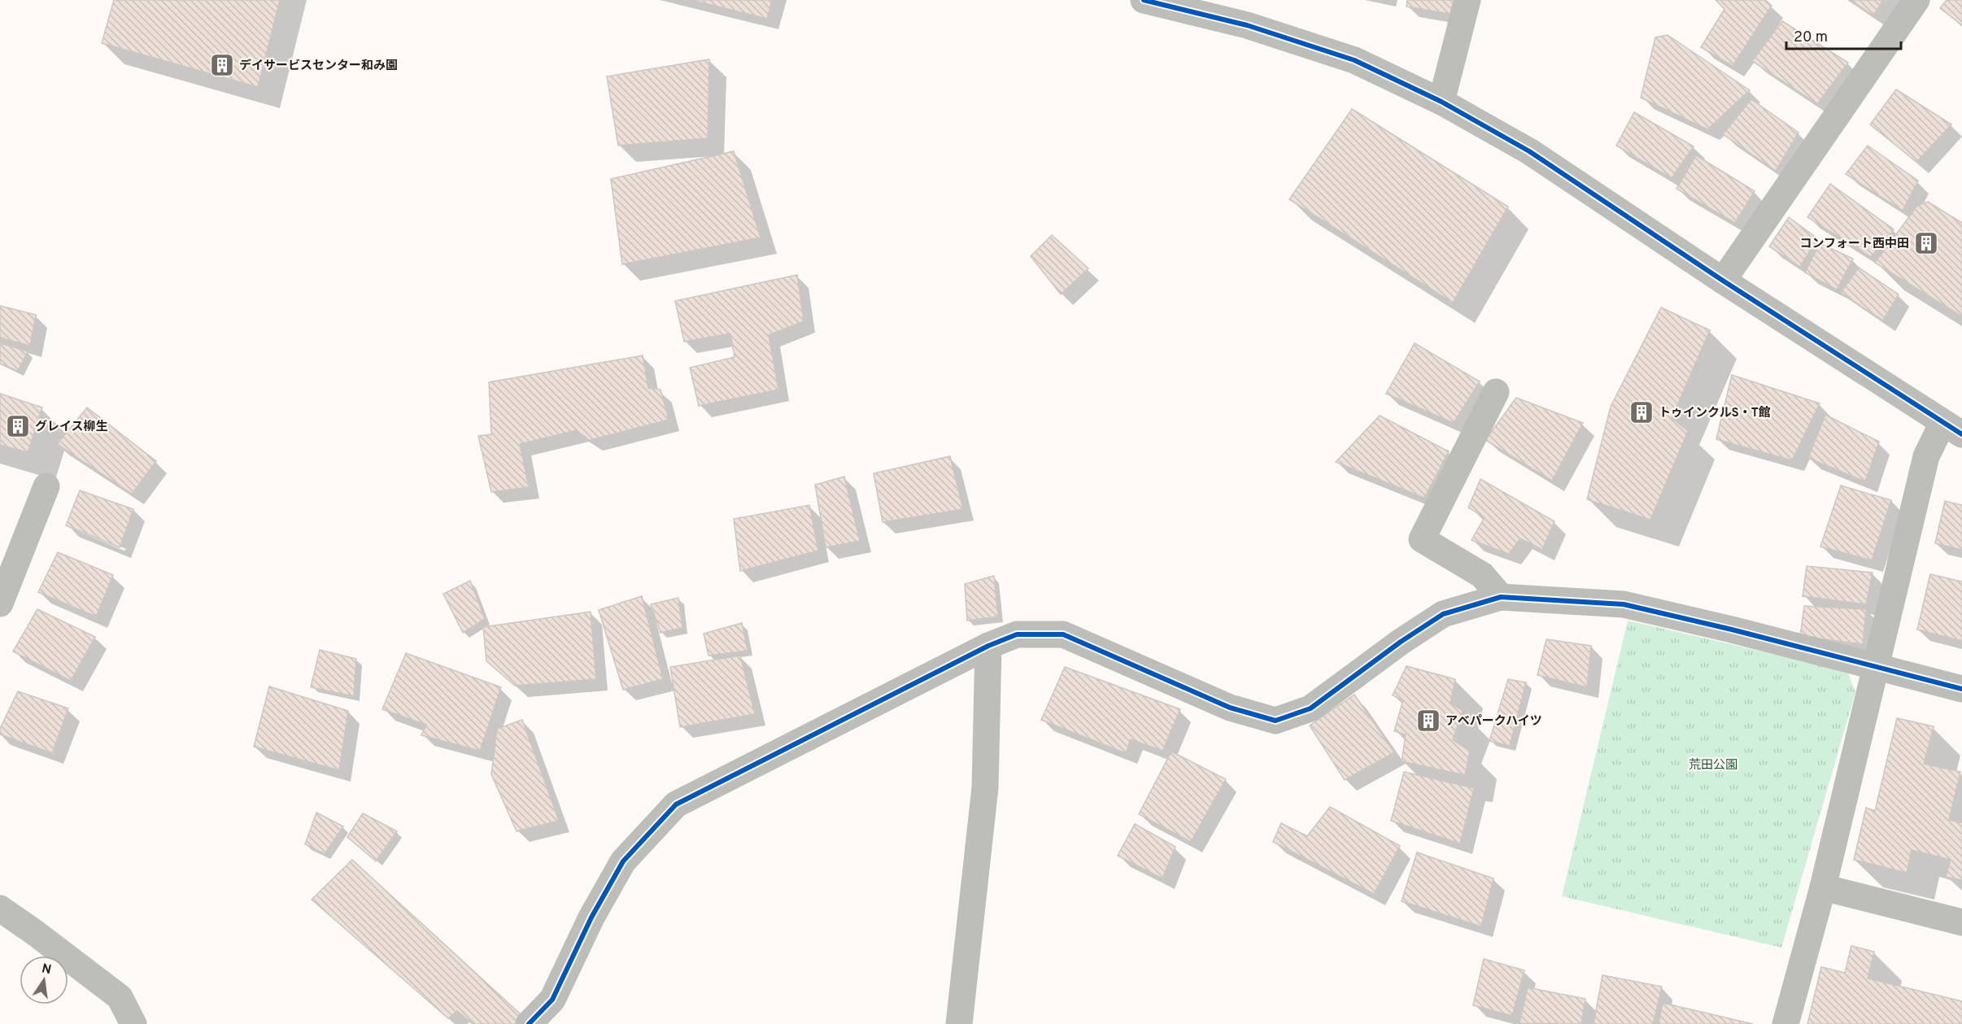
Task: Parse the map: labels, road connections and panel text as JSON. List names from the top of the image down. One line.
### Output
{"parks":["荒田公園"],"places":{"building":["デイサービスセンター和み園","コンフォート西中田","トゥインクルS・T館","グレイス柳生","アベパークハイツ"]},"scale_bar":"20 m","north":"top"}
